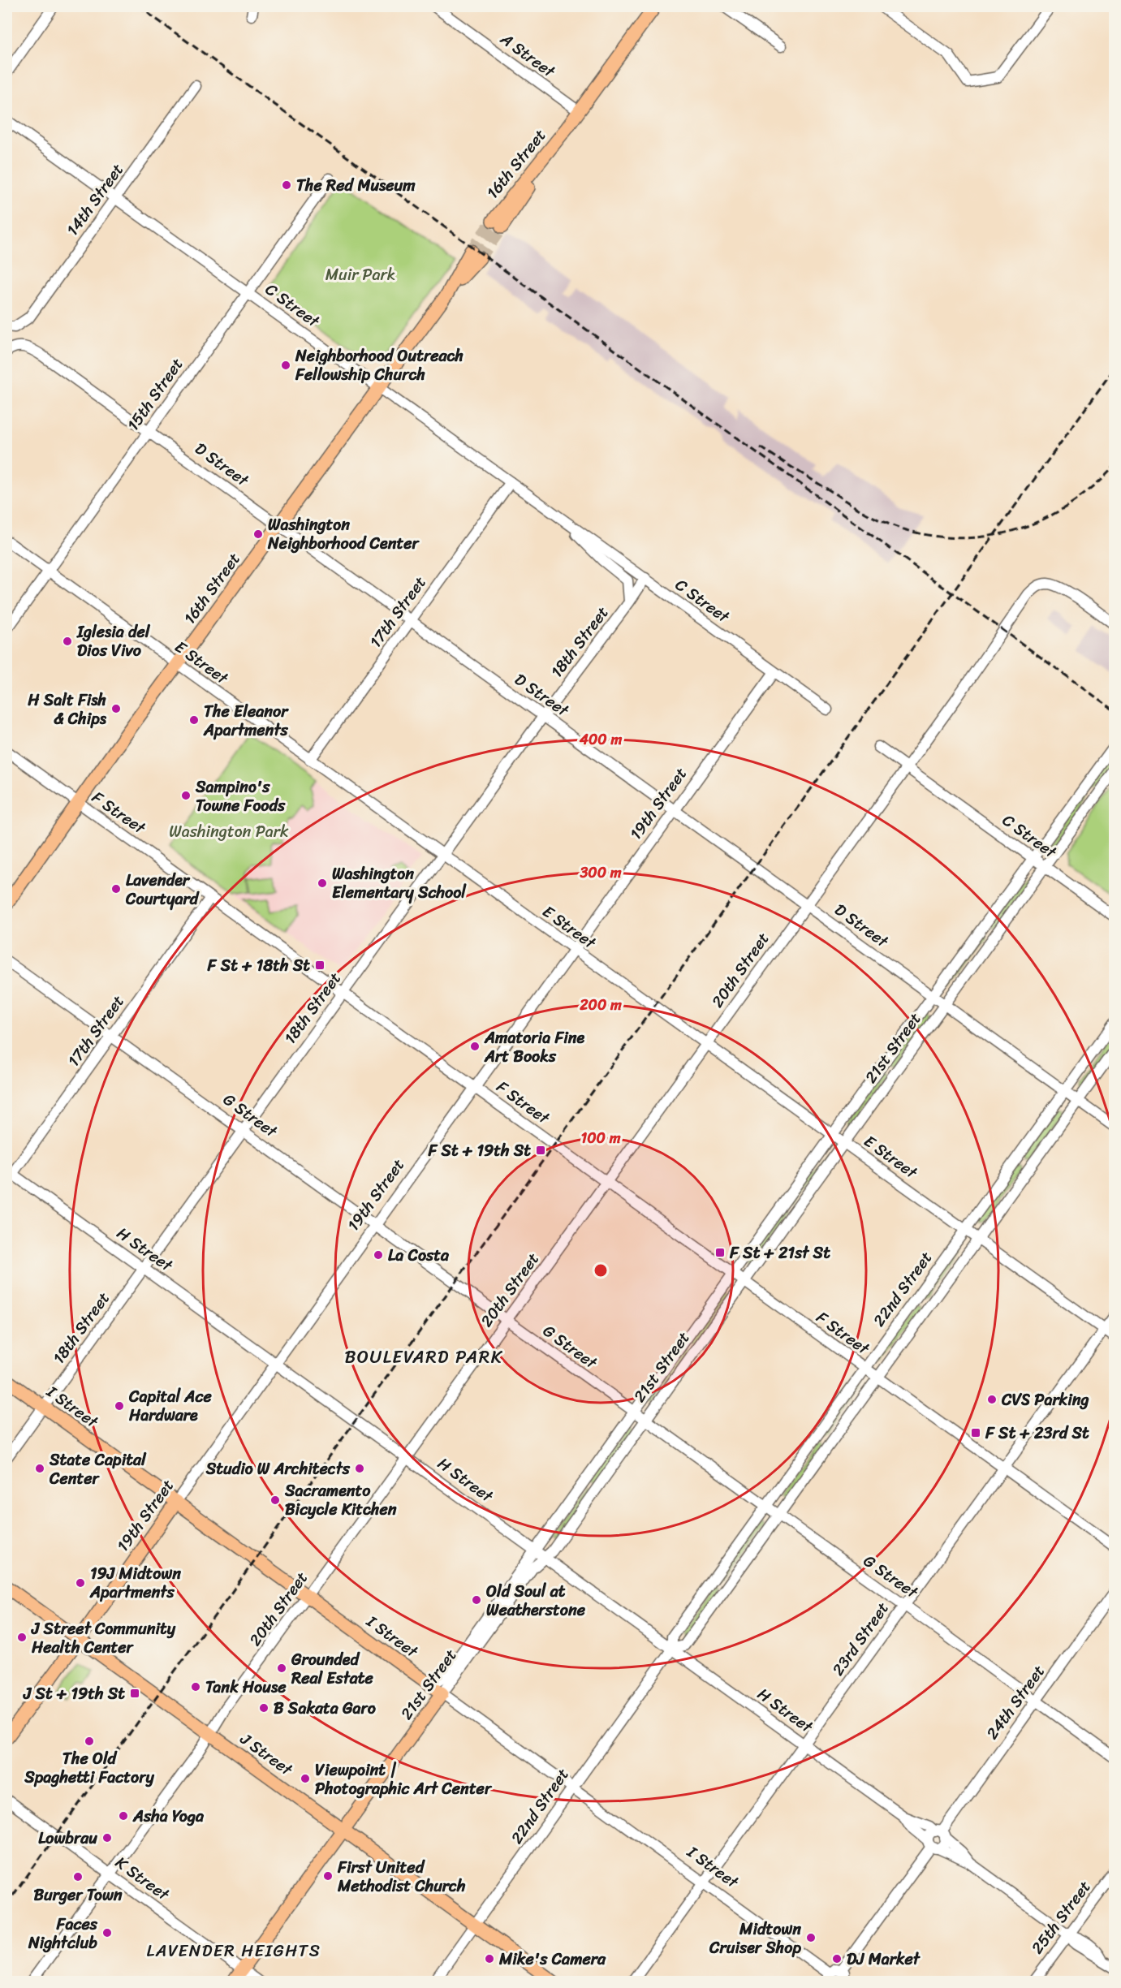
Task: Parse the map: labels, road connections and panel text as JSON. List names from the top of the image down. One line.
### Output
{"streets":{"main road":["16th Street","19th Street","21st Street","I Street","J Street"],"street":["A Street","14th Street","C Street","15th Street","D Street","17th Street","18th Street","E Street","F Street","20th Street","G Street","H Street","22nd Street","23rd Street","24th Street","K Street","25th Street"]},"crossings":[["A Street","16th Street"],["16th Street","C Street"],["16th Street","D Street"],["16th Street","E Street"],["16th Street","F Street"],["14th Street","C Street"],["C Street","15th Street"],["C Street","17th Street"],["C Street","18th Street"],["C Street","19th Street"],["C Street","20th Street"],["C Street","21st Street"],["15th Street","D Street"],["15th Street","E Street"],["D Street","17th Street"],["D Street","18th Street"],["D Street","19th Street"],["D Street","20th Street"],["D Street","21st Street"],["D Street","22nd Street"],["17th Street","E Street"],["17th Street","F Street"],["17th Street","G Street"],["17th Street","H Street"],["18th Street","E Street"],["18th Street","F Street"],["18th Street","G Street"],["18th Street","H Street"],["18th Street","I Street"],["E Street","19th Street"],["E Street","20th Street"],["E Street","21st Street"],["E Street","22nd Street"],["E Street","23rd Street"],["19th Street","F Street"],["19th Street","G Street"],["19th Street","H Street"],["19th Street","I Street"],["19th Street","J Street"],["F Street","20th Street"],["F Street","21st Street"],["F Street","22nd Street"],["F Street","23rd Street"],["20th Street","G Street"],["20th Street","H Street"],["20th Street","I Street"],["20th Street","J Street"],["20th Street","K Street"],["21st Street","G Street"],["21st Street","H Street"],["21st Street","I Street"],["21st Street","J Street"],["21st Street","K Street"],["G Street","22nd Street"],["G Street","23rd Street"],["G Street","24th Street"],["H Street","22nd Street"],["H Street","23rd Street"],["H Street","24th Street"],["H Street","25th Street"],["22nd Street","I Street"],["22nd Street","J Street"],["I Street","23rd Street"]],"districts":["BOULEVARD PARK","LAVENDER HEIGHTS"],"parks":["Muir Park","Washington Park"],"places":{"other":["The Red Museum","Neighborhood Outreach Fellowship Church","Washington Neighborhood Center","Iglesia del Dios Vivo","H Salt Fish & Chips","The Eleanor Apartments","Sampino's Towne Foods","Washington Elementary School","Lavender Courtyard","Amatoria Fine Art Books","La Costa","CVS Parking","Capital Ace Hardware","State Capital Center","Studio W Architects","Sacramento Bicycle Kitchen","19J Midtown Apartments","Old Soul at Weatherstone","J Street Community Health Center","Grounded Real Estate","Tank House","B Sakata Garo","The Old Spaghetti Factory","Viewpoint | Photographic Art Center","Asha Yoga","Lowbrau","First United Methodist Church","Burger Town","Faces Nightclub","Midtown Cruiser Shop","Mike's Camera","DJ Market"],"transit":["F St + 18th St","F St + 19th St","F St + 21st St","F St + 23rd St","J St + 19th St"]},"rings":["400 m","300 m","200 m","100 m"]}
